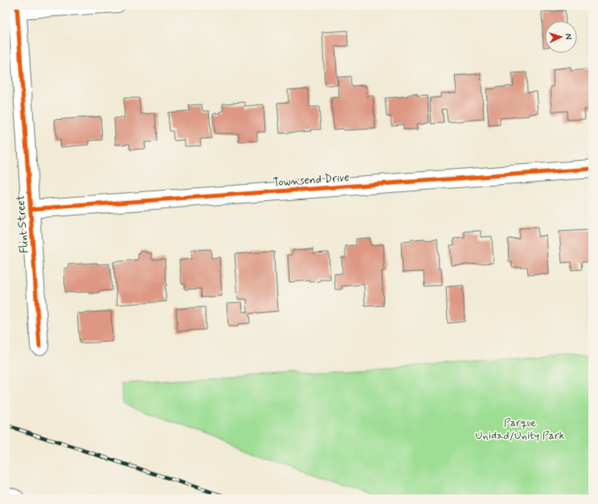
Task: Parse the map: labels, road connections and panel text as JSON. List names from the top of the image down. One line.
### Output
{"streets":{"street":["Townsend Drive","Flint Street"]},"crossings":[["Townsend Drive","Flint Street"]],"parks":["Parque Unidad/Unity Park"],"north":"right"}
